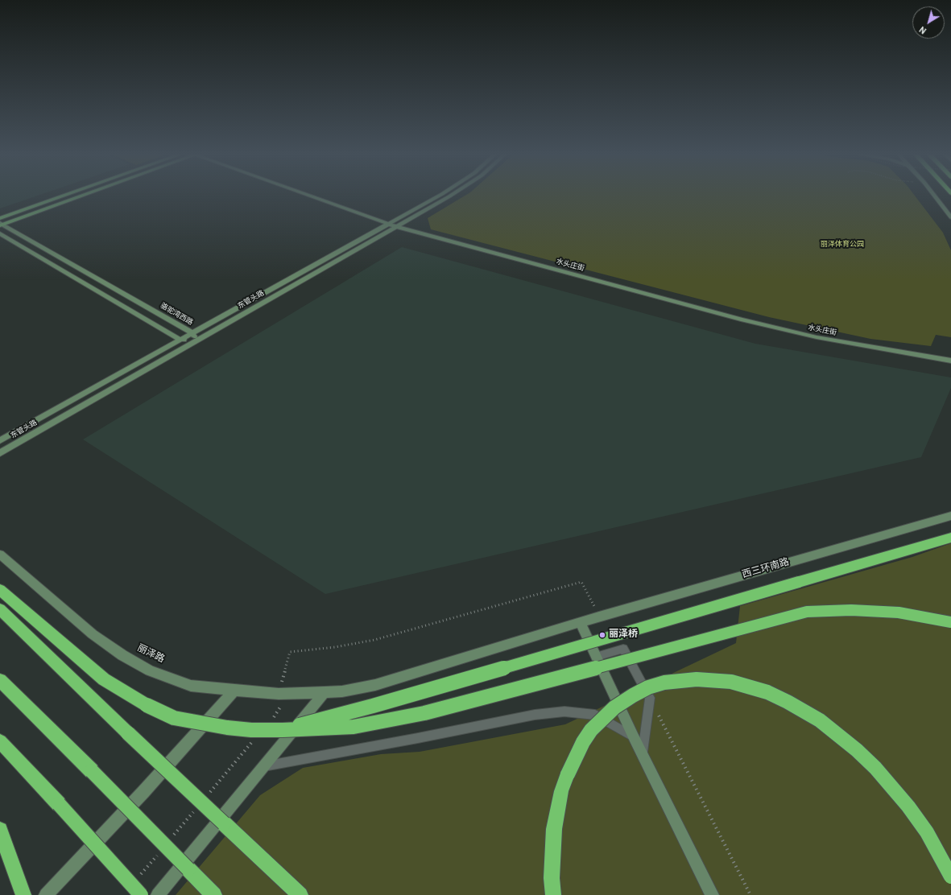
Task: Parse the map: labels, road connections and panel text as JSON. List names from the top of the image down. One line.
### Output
{"streets":{"street":["水头庄街","东管头路","骆驼湾西路","西三环南路","丽泽路"]},"crossings":[["水头庄街","东管头路"],["东管头路","骆驼湾西路"],["西三环南路","丽泽路"]],"parks":["丽泽体育公园"],"places":["丽泽桥"],"north":"bottom left"}
